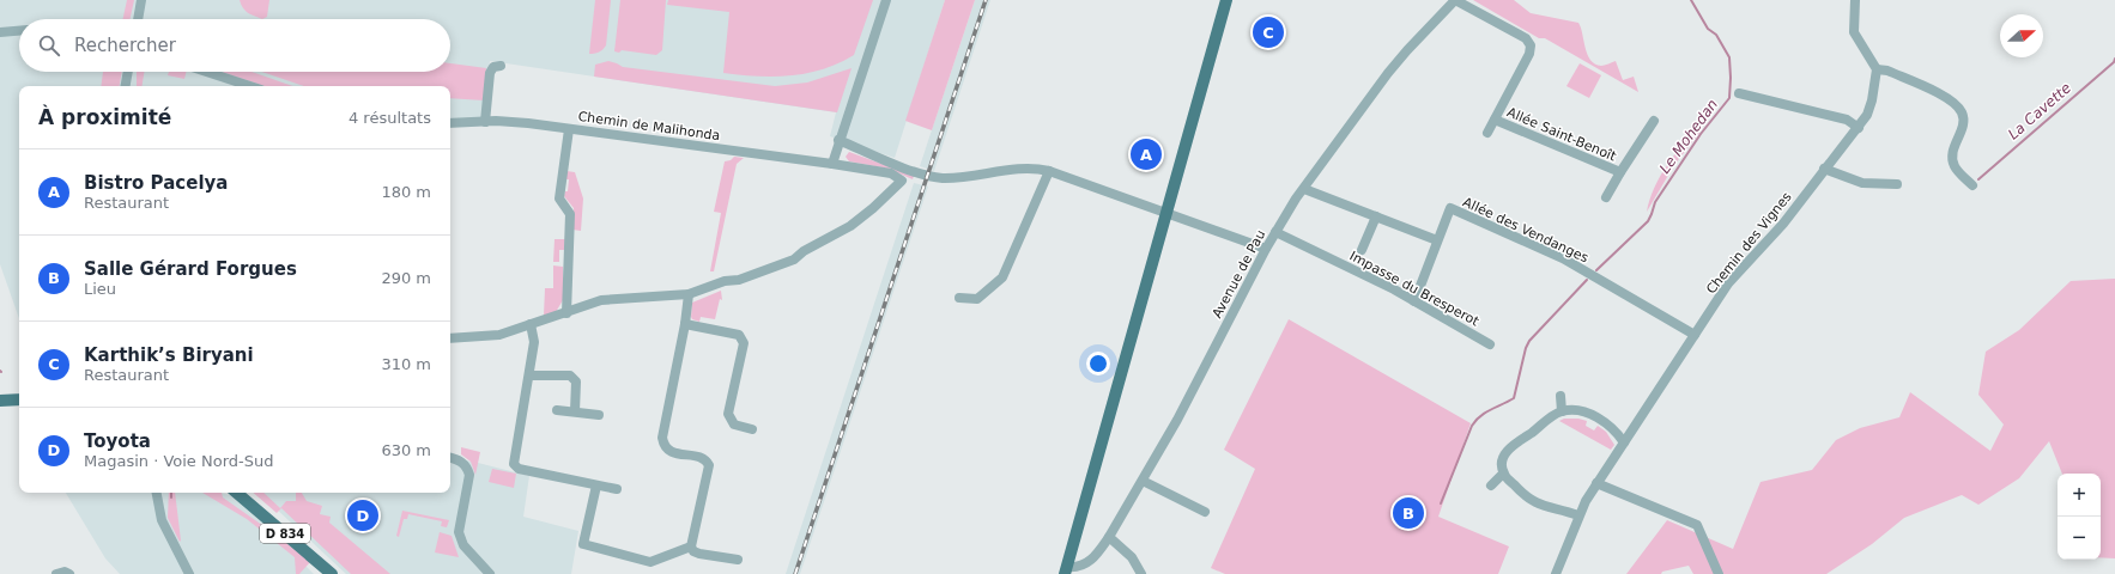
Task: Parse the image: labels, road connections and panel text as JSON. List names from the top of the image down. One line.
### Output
{"streets":{"main road":["D 834"],"street":["Chemin de Malihonda","Allée Saint-Benoît","Allée des Vendanges","Chemin des Vignes","Avenue de Pau","Impasse du Bresperot"]},"crossings":[["Allée des Vendanges","Chemin des Vignes"],["Avenue de Pau","Impasse du Bresperot"]],"water":["La Cavette","Le Mohedan"],"north":"right","page":{"pins":["C","A","B","D"],"search":"Rechercher","heading":["À proximité","4 résultats"],"list":[{"mark":"A","name":"Bistro Pacelya","note":"Restaurant","value":"180 m"},{"mark":"B","name":"Salle Gérard Forgues","note":"Lieu","value":"290 m"},{"mark":"C","name":"Karthik’s Biryani","note":"Restaurant","value":"310 m"},{"mark":"D","name":"Toyota","note":"Magasin · Voie Nord-Sud","value":"630 m"}],"map_buttons":["+","−"]}}
